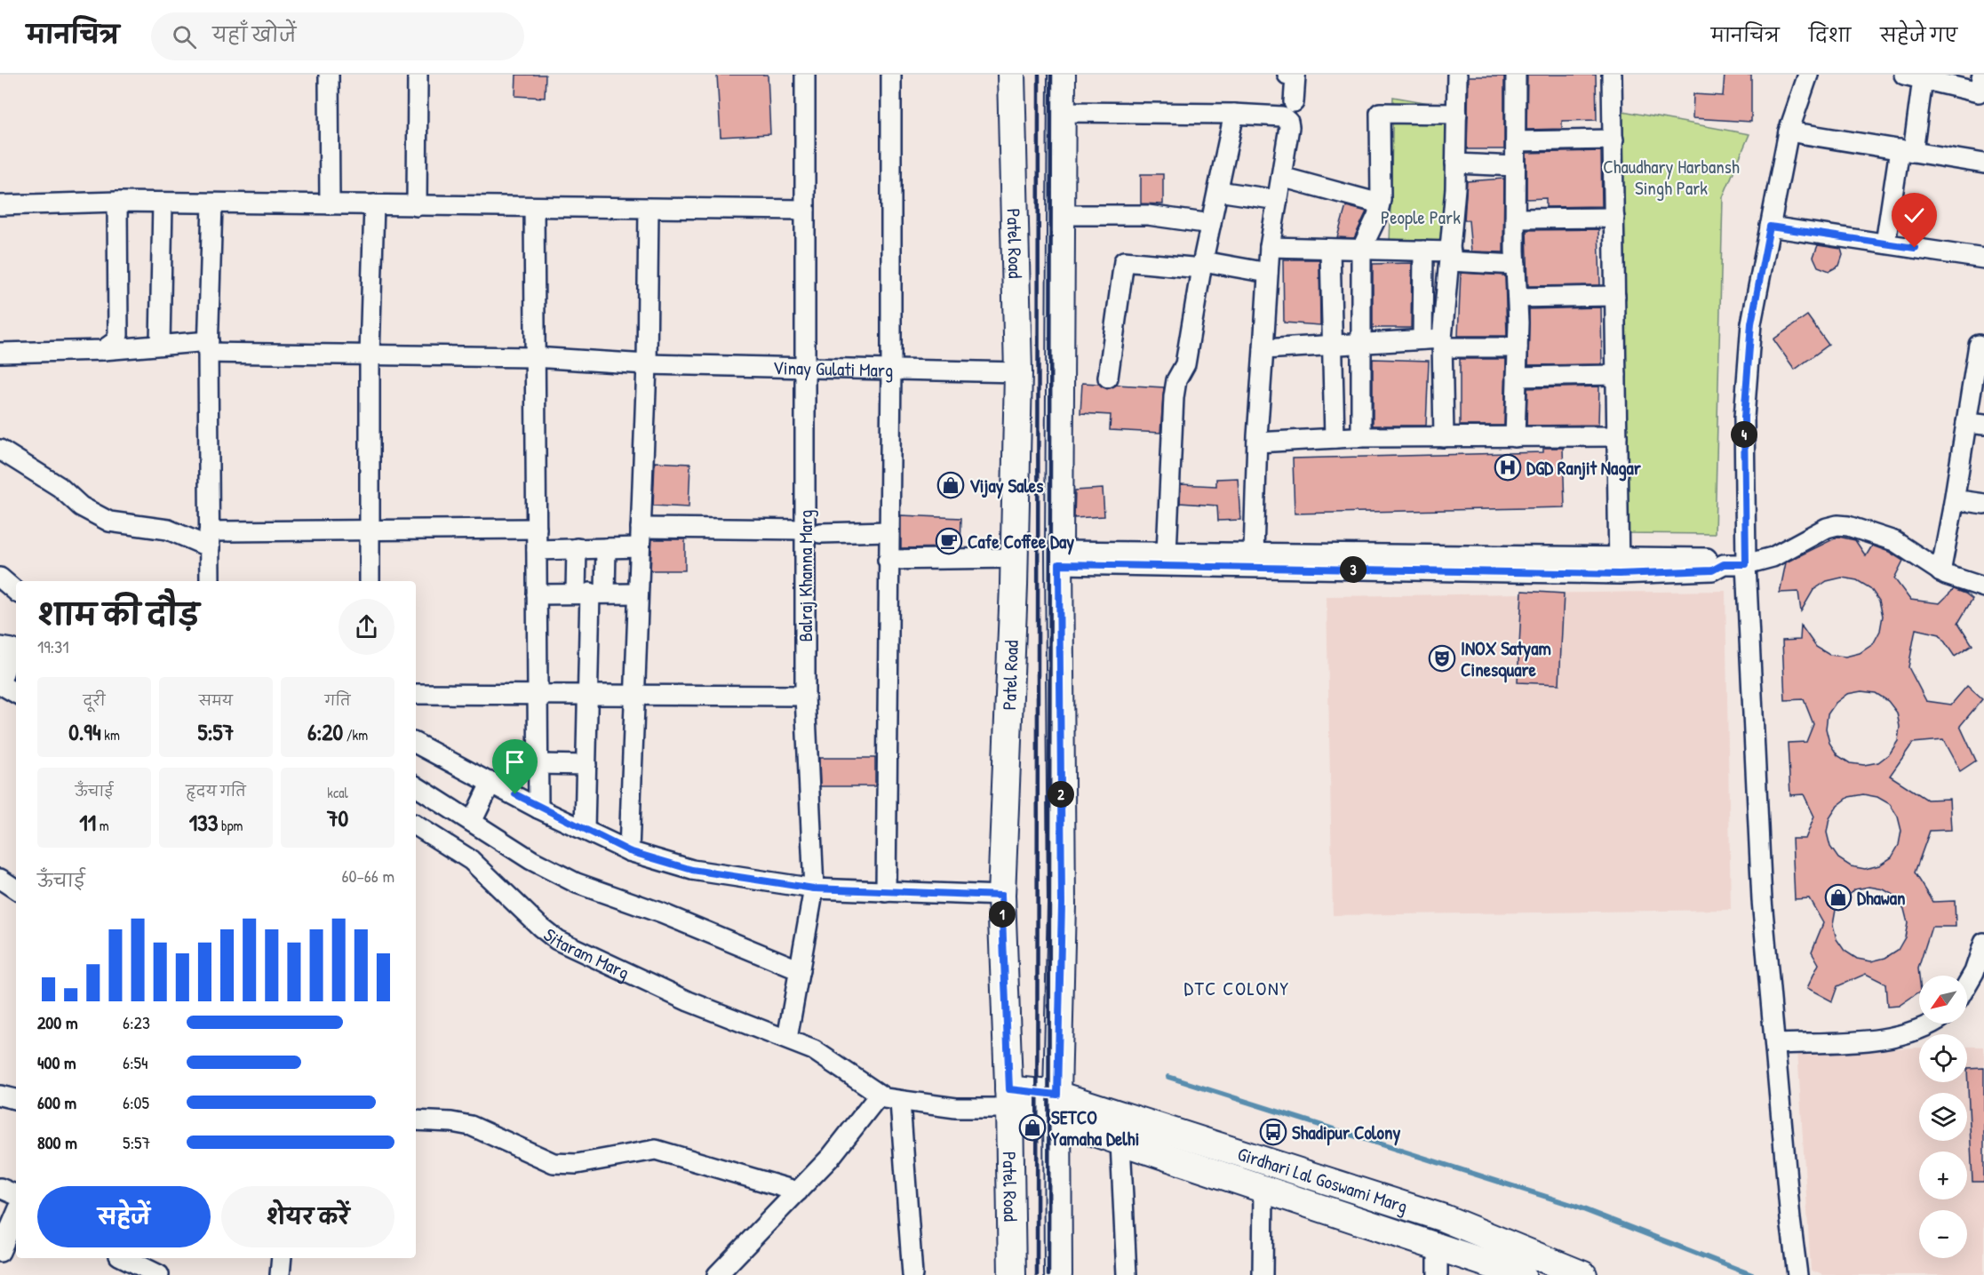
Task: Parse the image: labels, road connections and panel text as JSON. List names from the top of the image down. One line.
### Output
{"streets":{"main road":["Patel Road","Girdhari Lal Goswami Marg"],"street":["Vinay Gulati Marg","Balraj Khanna Marg","Sitaram Marg"]},"crossings":[["Patel Road","Vinay Gulati Marg"],["Patel Road","Sitaram Marg"],["Vinay Gulati Marg","Balraj Khanna Marg"],["Balraj Khanna Marg","Sitaram Marg"]],"districts":["DTC COLONY"],"parks":["Chaudhary Harbansh Singh Park","People Park"],"places":{"hospital":["DGD Ranjit Nagar"],"shop":["Vijay Sales","Dhawan","SETCO Yamaha Delhi"],"cafe":["Cafe Coffee Day"],"theatre":["INOX Satyam Cinesquare"],"bus stop":["Shadipur Colony"]},"north":"bottom left","page":{"header":"मानचित्र","search":"यहाँ खोजें","nav":["मानचित्र","दिशा","सहेजे गए"],"pins":["4","3","2","1"],"heading":["शाम की दौड़","19:31"],"stats":[["दूरी","0.94 km"],["समय","5:57"],["गति","6:20 /km"],["ऊँचाई","11 m"],["हृदय गति","133 bpm"],["kcal","70"]],"chart":["ऊँचाई","60–66 m"],"map_buttons":["+","−"],"list":[{"name":"200 m","note":"6:23"},{"name":"400 m","note":"6:54"},{"name":"600 m","note":"6:05"},{"name":"800 m","note":"5:57"}],"buttons":["सहेजें","शेयर करें"]}}
